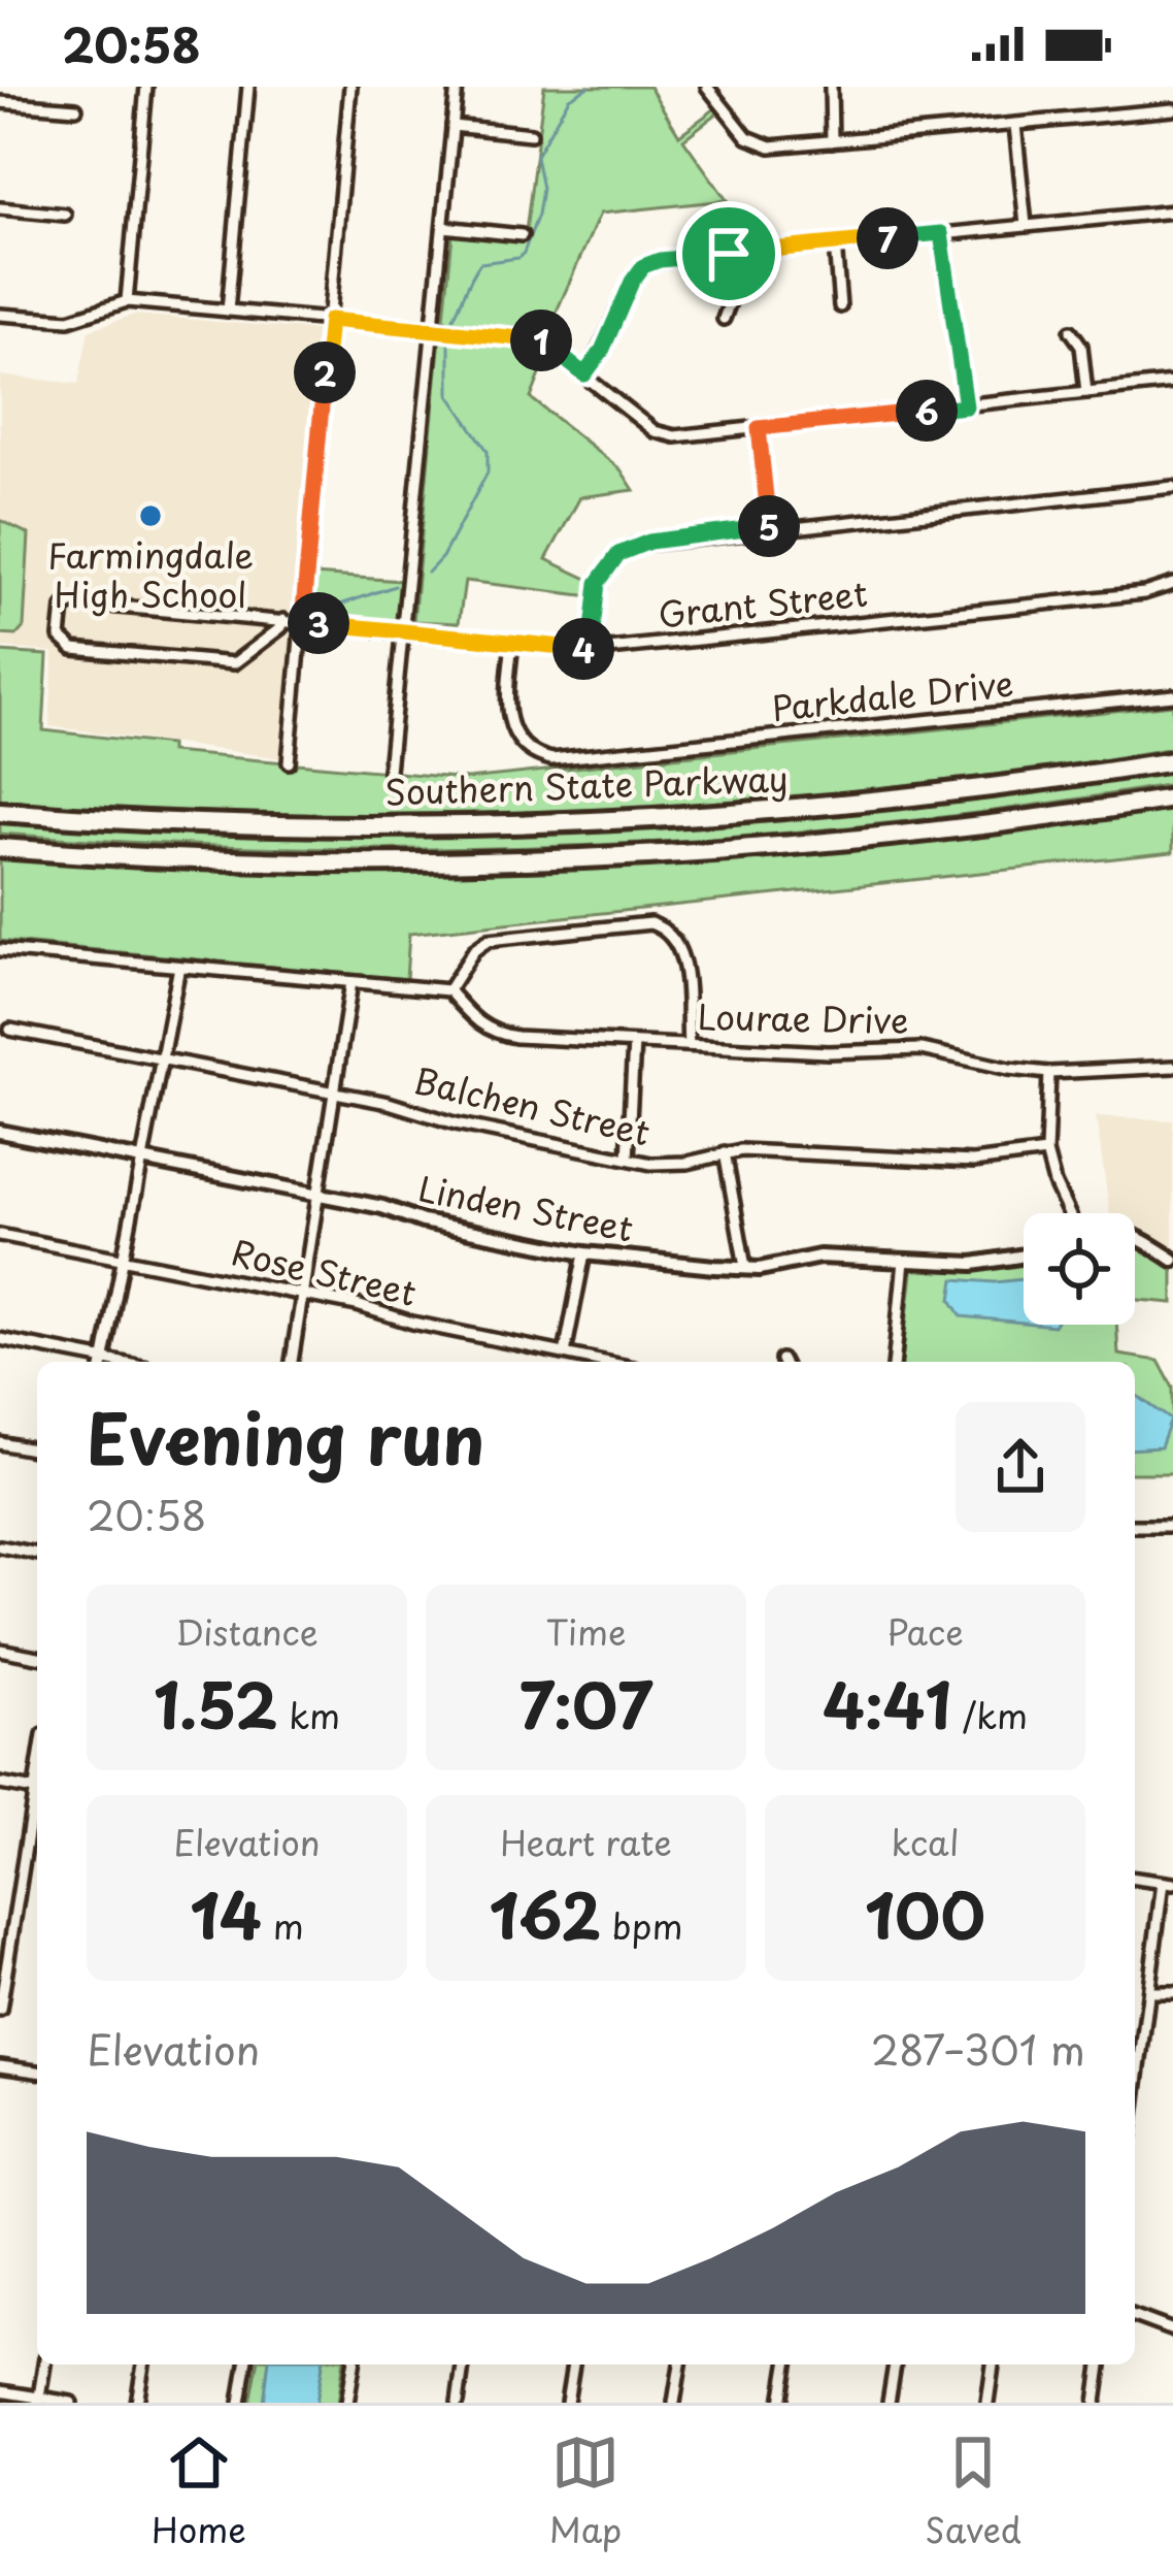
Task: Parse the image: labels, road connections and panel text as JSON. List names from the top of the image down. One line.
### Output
{"streets":{"highway":["Southern State Parkway"],"street":["Grant Street","Parkdale Drive","Lourae Drive","Balchen Street","Linden Street","Rose Street"]},"crossings":[["Grant Street","Parkdale Drive"]],"places":["Farmingdale High School"],"page":{"status":"20:58","pins":["7","1","2","6","5","3","4"],"heading":["Evening run","20:58"],"stats":[["Distance","1.52 km"],["Time","7:07"],["Pace","4:41 /km"],["Elevation","14 m"],["Heart rate","162 bpm"],["kcal","100"]],"chart":["Elevation","287–301 m"],"tabs":["Home","Map","Saved"]}}
